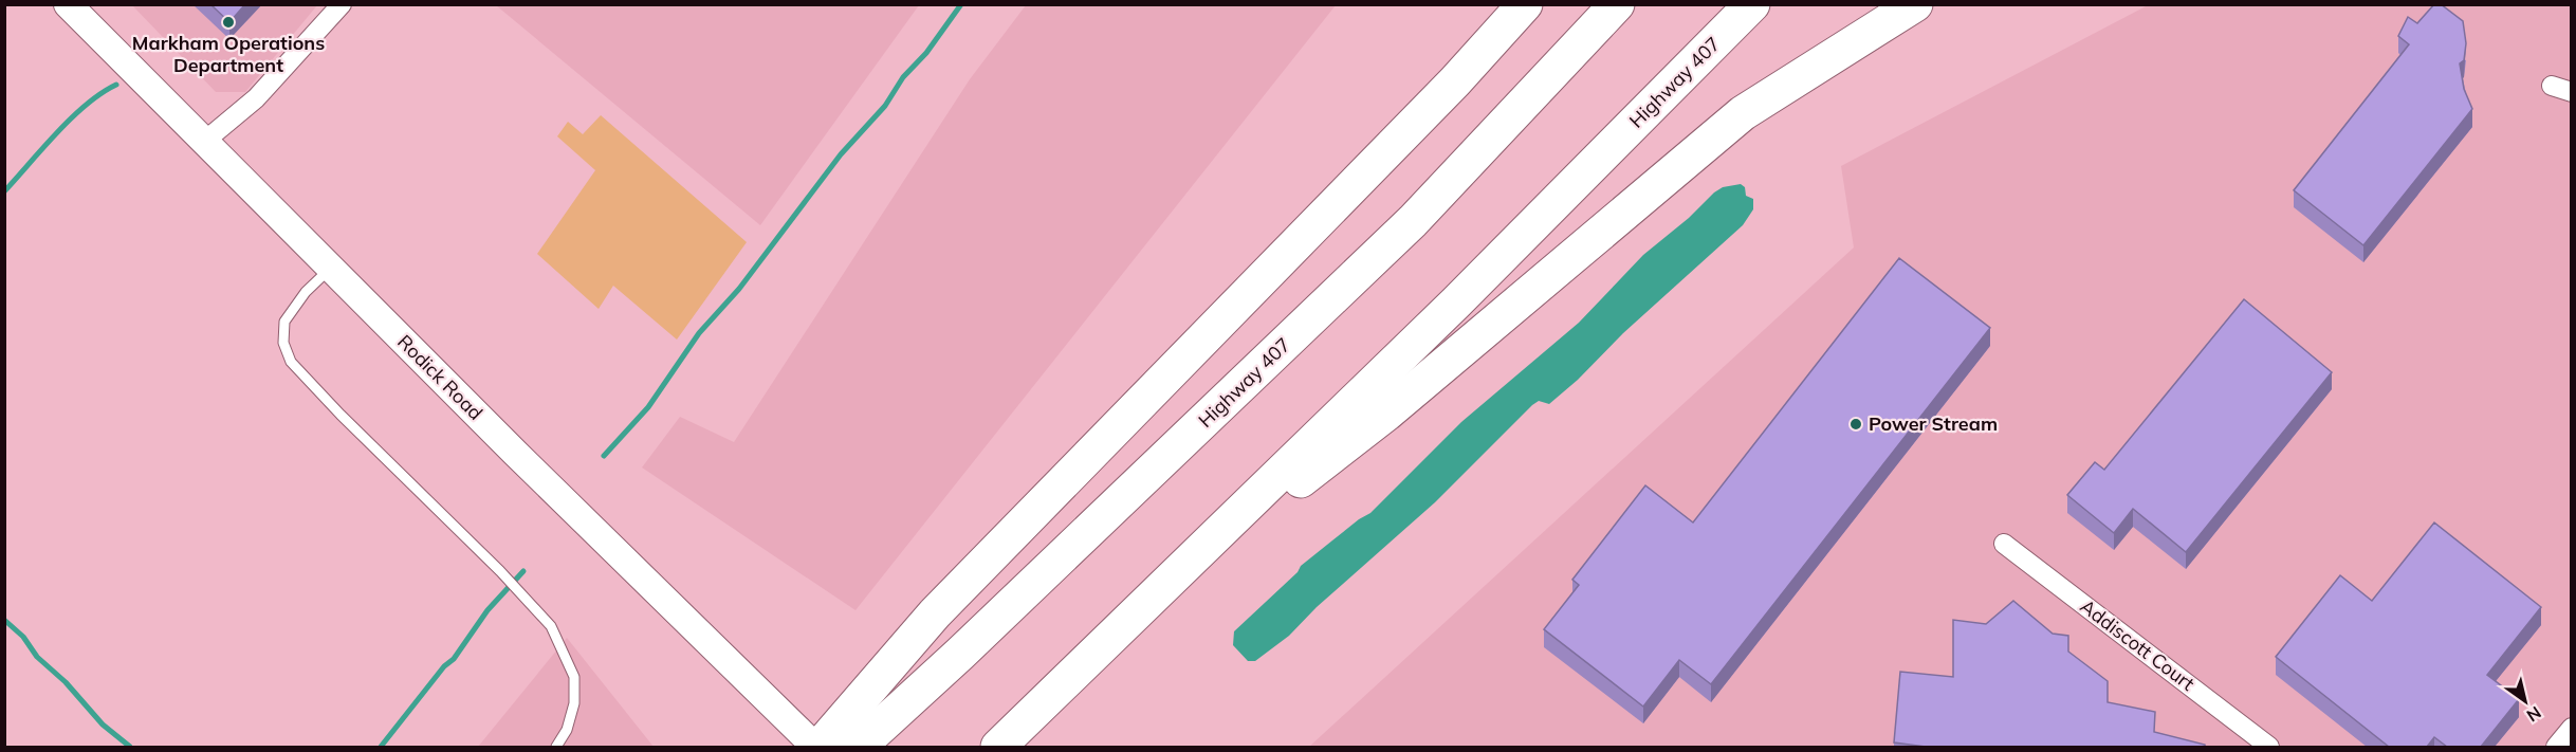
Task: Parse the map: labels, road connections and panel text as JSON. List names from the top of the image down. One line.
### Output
{"streets":{"highway":["Highway 407"],"main road":["Rodick Road"],"street":["Addiscott Court"]},"places":["Markham Operations Department","Power Stream"],"north":"bottom right"}
